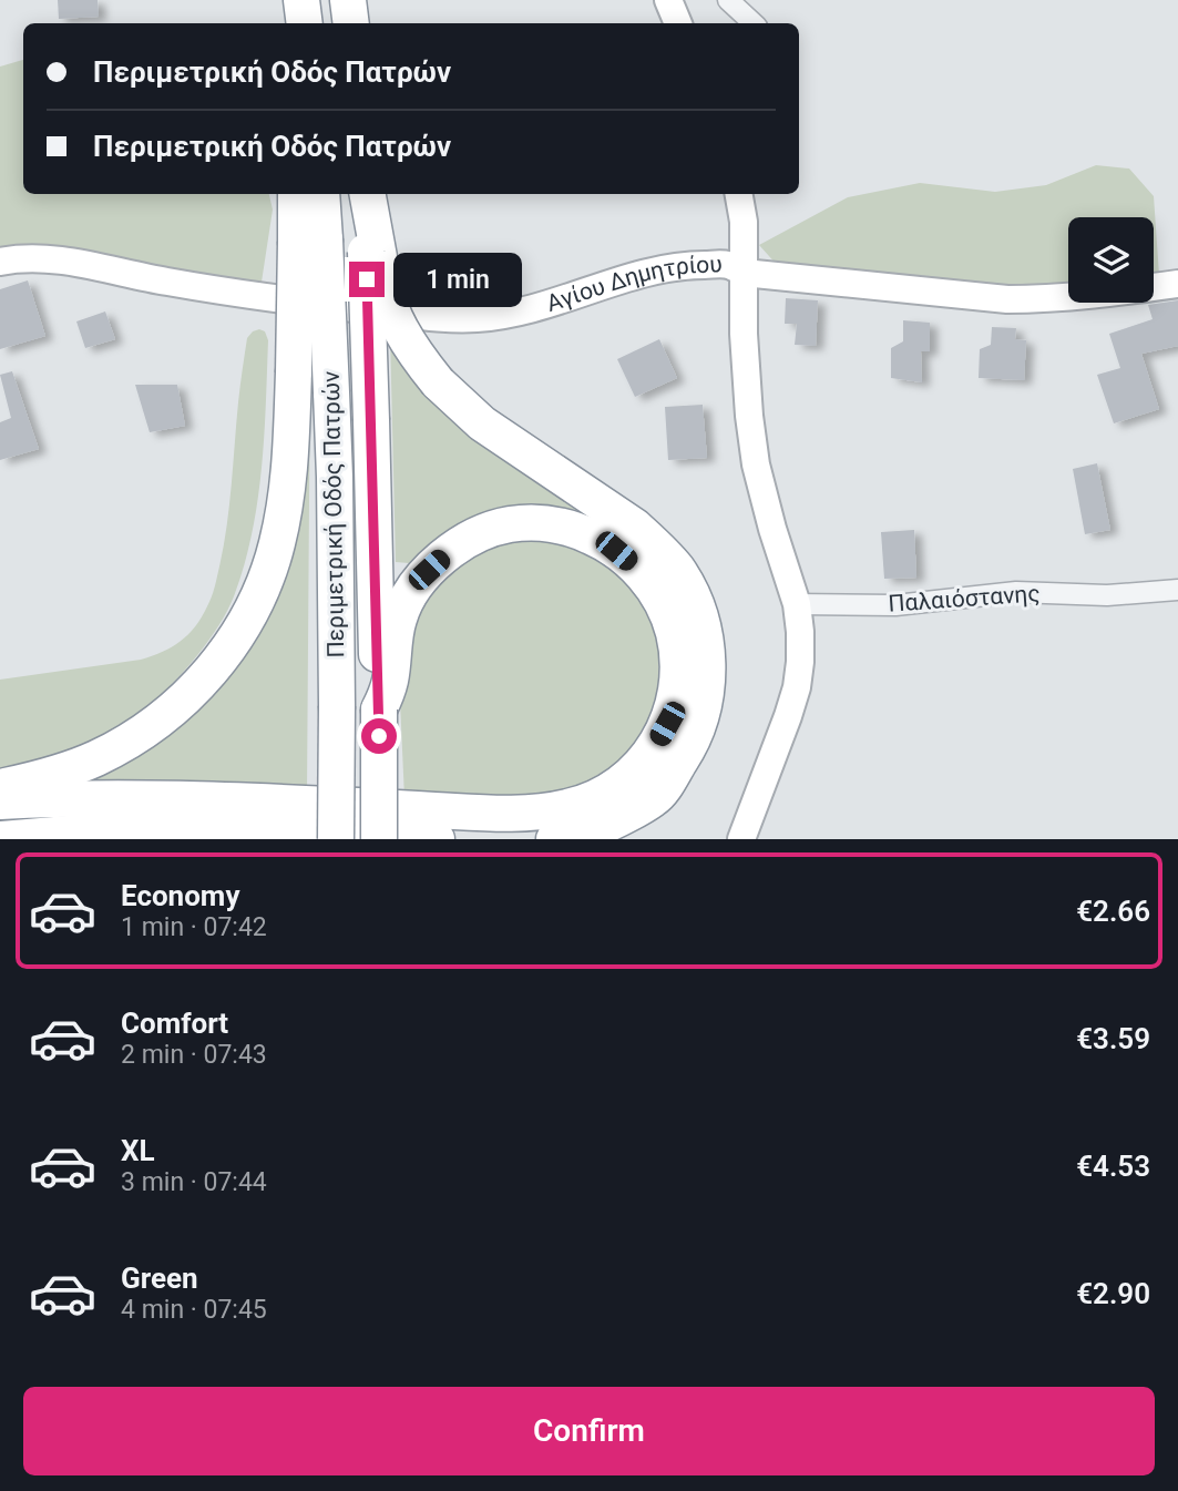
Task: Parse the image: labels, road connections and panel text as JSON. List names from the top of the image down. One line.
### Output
{"streets":{"highway":["Περιμετρική Οδός Πατρών"],"main road":["Αγίου Δημητρίου"],"street":["Παλαιόστανης"]},"page":{"banner":["Περιμετρική Οδός Πατρών","Περιμετρική Οδός Πατρών"],"bubble":"1 min","list":[{"name":"Economy","note":"1 min · 07:42","value":"€2.66"},{"name":"Comfort","note":"2 min · 07:43","value":"€3.59"},{"name":"XL","note":"3 min · 07:44","value":"€4.53"},{"name":"Green","note":"4 min · 07:45","value":"€2.90"}],"buttons":"Confirm"}}
